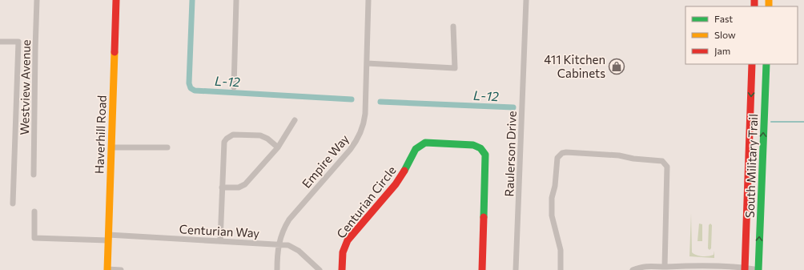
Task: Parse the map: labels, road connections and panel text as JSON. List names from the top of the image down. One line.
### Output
{"streets":{"street":["Westview Avenue","Haverhill Road","Raulerson Drive","Empire Way","South Military Trail","Centurian Circle","Centurian Way"]},"crossings":[["Haverhill Road","Centurian Way"],["Empire Way","Centurian Way"]],"water":["L-12"],"places":{"shop":["411 Kitchen Cabinets"]},"legend":["Fast","Slow","Jam"]}
